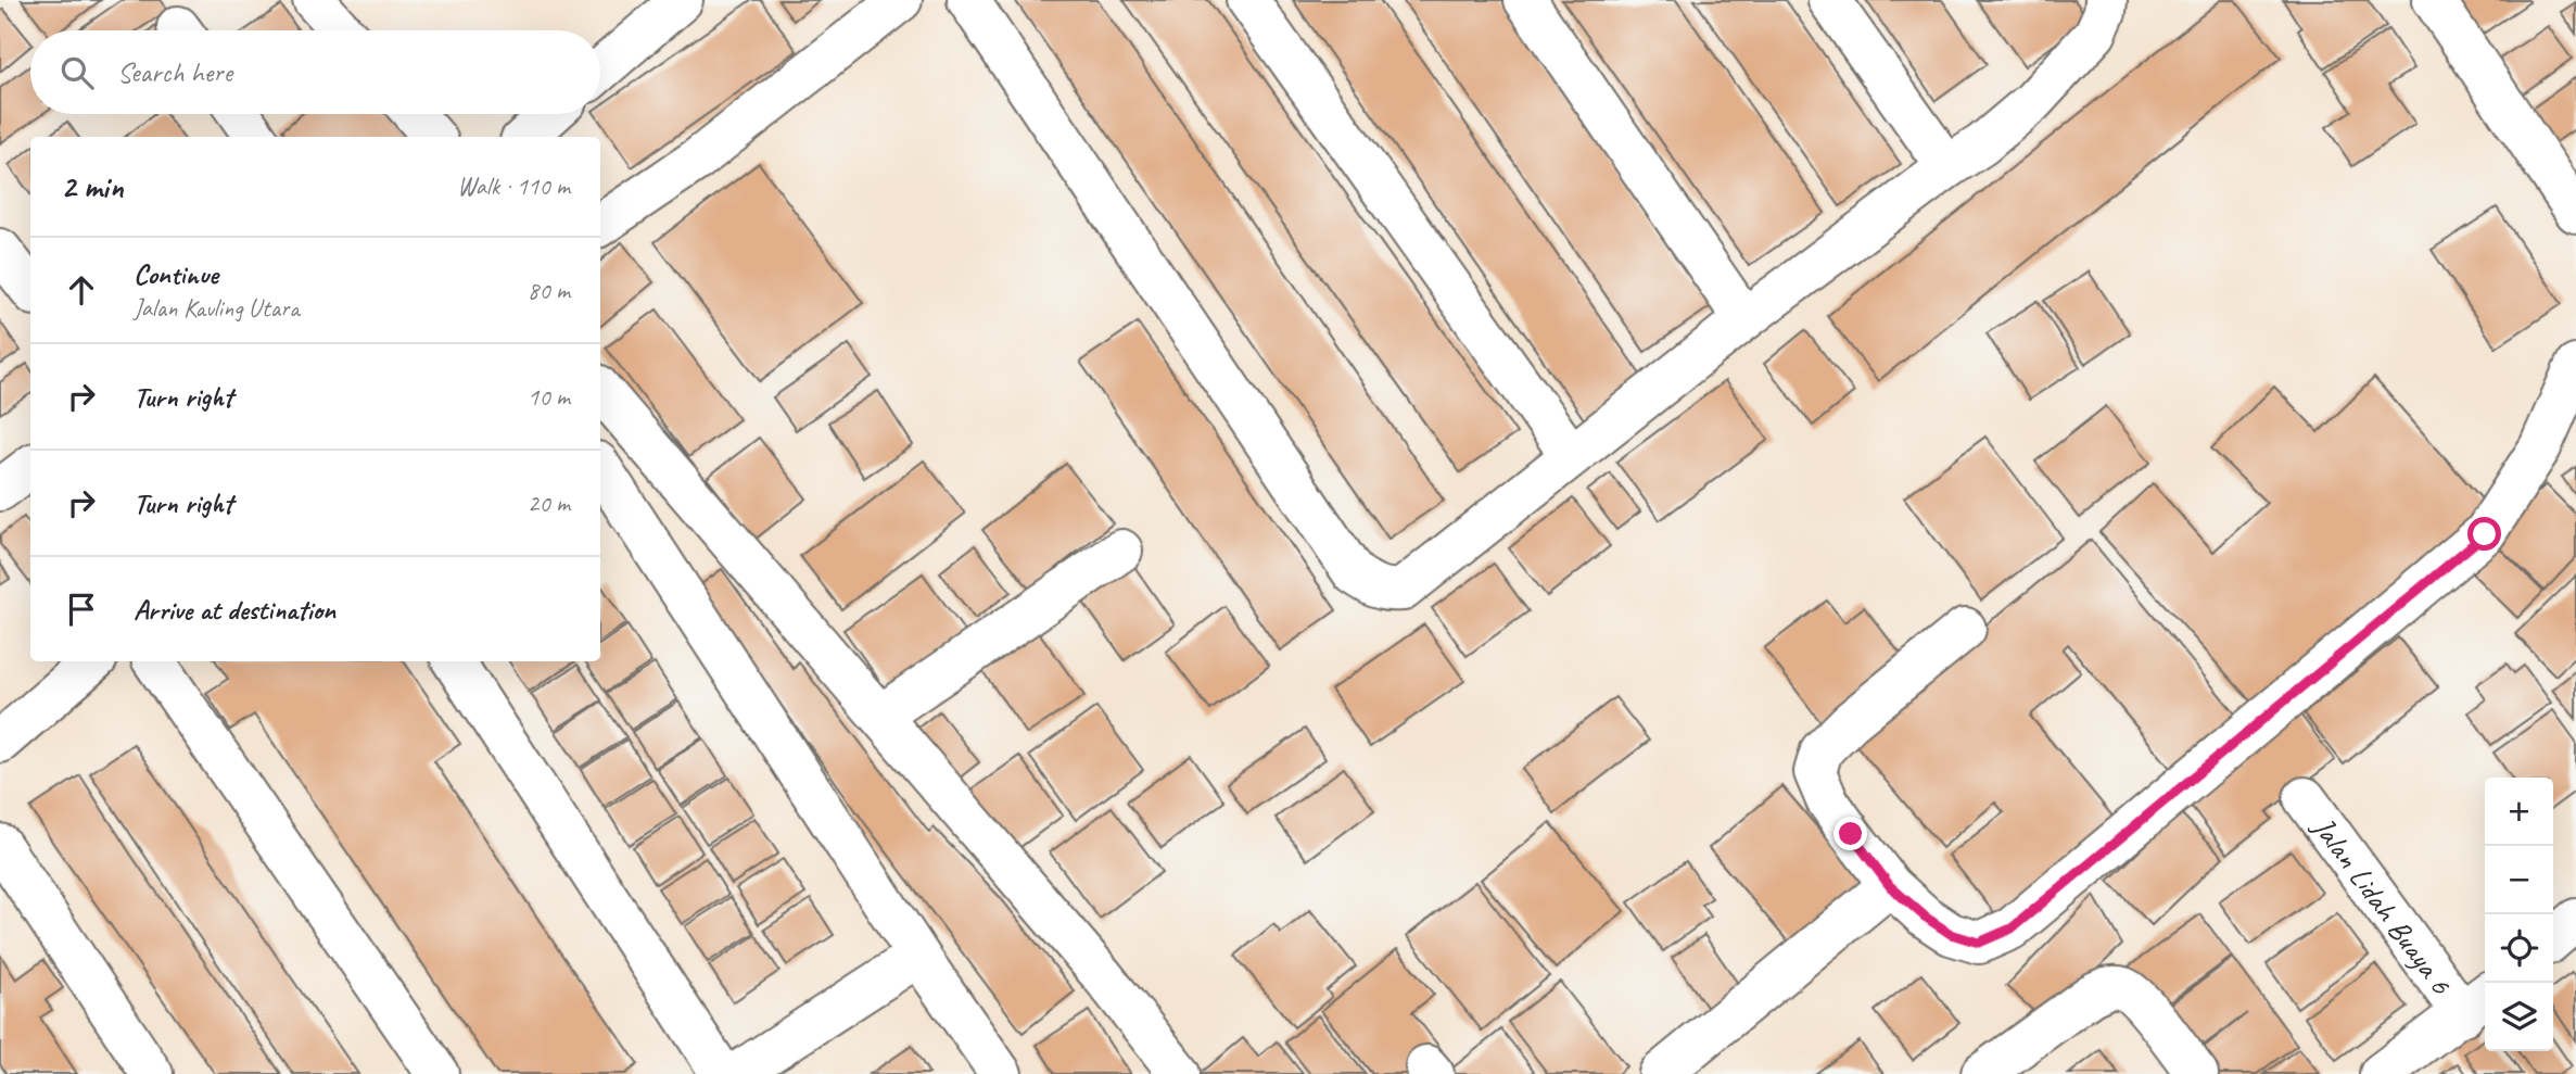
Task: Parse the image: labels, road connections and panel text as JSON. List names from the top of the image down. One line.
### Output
{"streets":{"street":["Jalan Lidah Buaya 6"]},"page":{"search":"Search here","heading":["2 min","Walk · 110 m"],"list":[["Continue","Jalan Kavling Utara","80 m"],["Turn right","10 m"],["Turn right","20 m"],"Arrive at destination"],"map_buttons":["+","−"]}}
